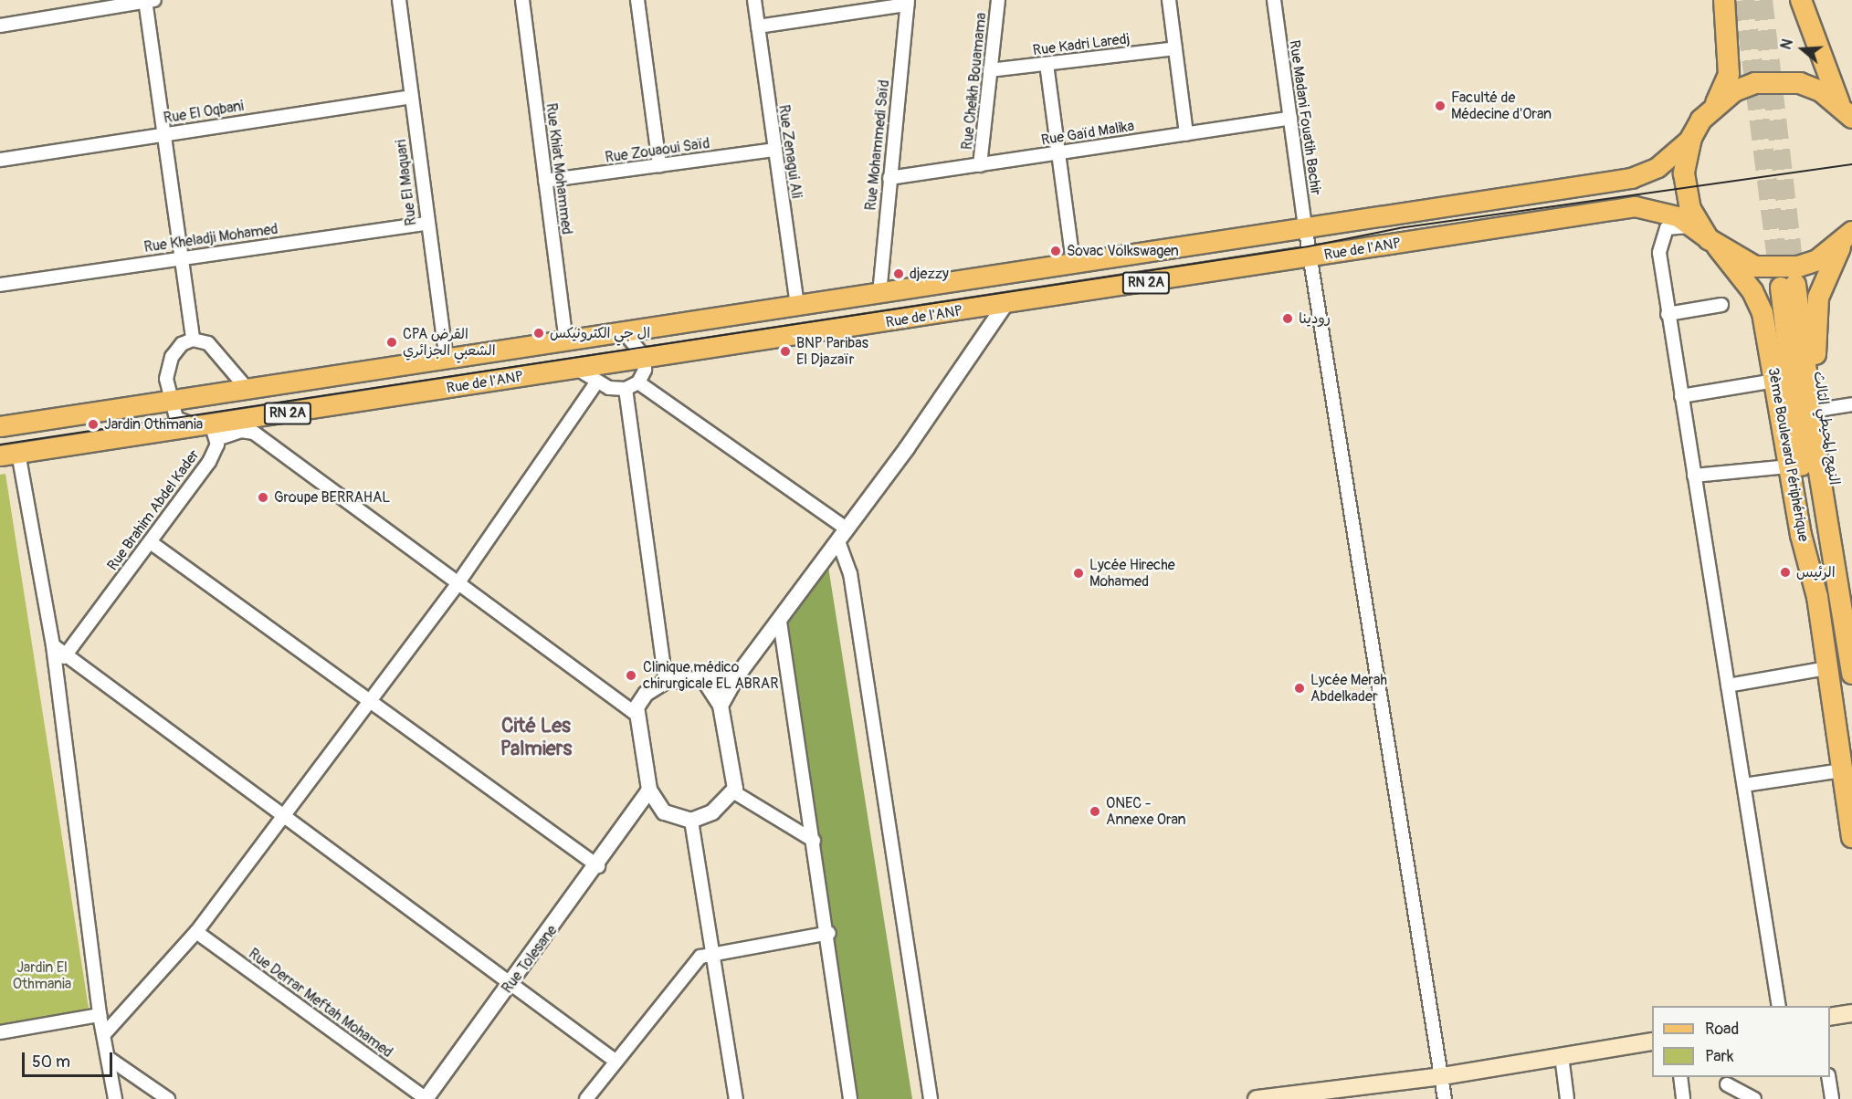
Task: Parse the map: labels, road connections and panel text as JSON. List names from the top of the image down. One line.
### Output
{"streets":{"highway":["النهج المحيطي الثالث","3ème Boulevard Périphérique"],"main road":["Rue de l'ANP","RN 2A"],"street":["Rue Kadri Laredj","Rue Cheikh Bouamama","Rue El Oqbani","Rue Madani Fouatih Bachir","Rue Gaïd Malika","Rue Mohammedi Saïd","Rue Zouaoui Saïd","Rue Zenagui Ali","Rue Khiat Mohammed","Rue El Maquari","Rue Kheladji Mohamed","Rue Brahim Abdel Kader","Rue Tolesane","Rue Derrar Meftah Mohamed"]},"crossings":[["Rue Kadri Laredj","Rue Cheikh Bouamama"],["Rue Cheikh Bouamama","Rue Gaïd Malika"],["Rue El Oqbani","Rue El Maquari"],["Rue Madani Fouatih Bachir","Rue Gaïd Malika"],["Rue Madani Fouatih Bachir","Rue de l'ANP"],["Rue Gaïd Malika","Rue Mohammedi Saïd"],["Rue Mohammedi Saïd","Rue de l'ANP"],["Rue Zouaoui Saïd","Rue Zenagui Ali"],["Rue Zouaoui Saïd","Rue Khiat Mohammed"],["Rue Zenagui Ali","Rue de l'ANP"],["Rue Khiat Mohammed","Rue de l'ANP"],["Rue El Maquari","Rue Kheladji Mohamed"],["Rue El Maquari","Rue de l'ANP"],["Rue de l'ANP","3ème Boulevard Périphérique"],["Rue de l'ANP","Rue Brahim Abdel Kader"],["النهج المحيطي الثالث","3ème Boulevard Périphérique"],["Rue Tolesane","Rue Derrar Meftah Mohamed"]],"districts":["Cité Les Palmiers"],"parks":["Jardin El Othmania"],"places":["Faculté de Médecine d'Oran","Sovac Volkswagen","djezzy","رودينا","ال جي الكترونيكس","CPA القرض الشعبي الجزائري","BNP Paribas El Djazaïr","Jardin Othmania","Groupe BERRAHAL","الرئيس","Lycée Hireche Mohamed","Clinique médico chirurgicale EL ABRAR","Lycée Merah Abdelkader","ONEC - Annexe Oran"],"legend":["Road","Park"],"scale_bar":"50 m","north":"left"}
